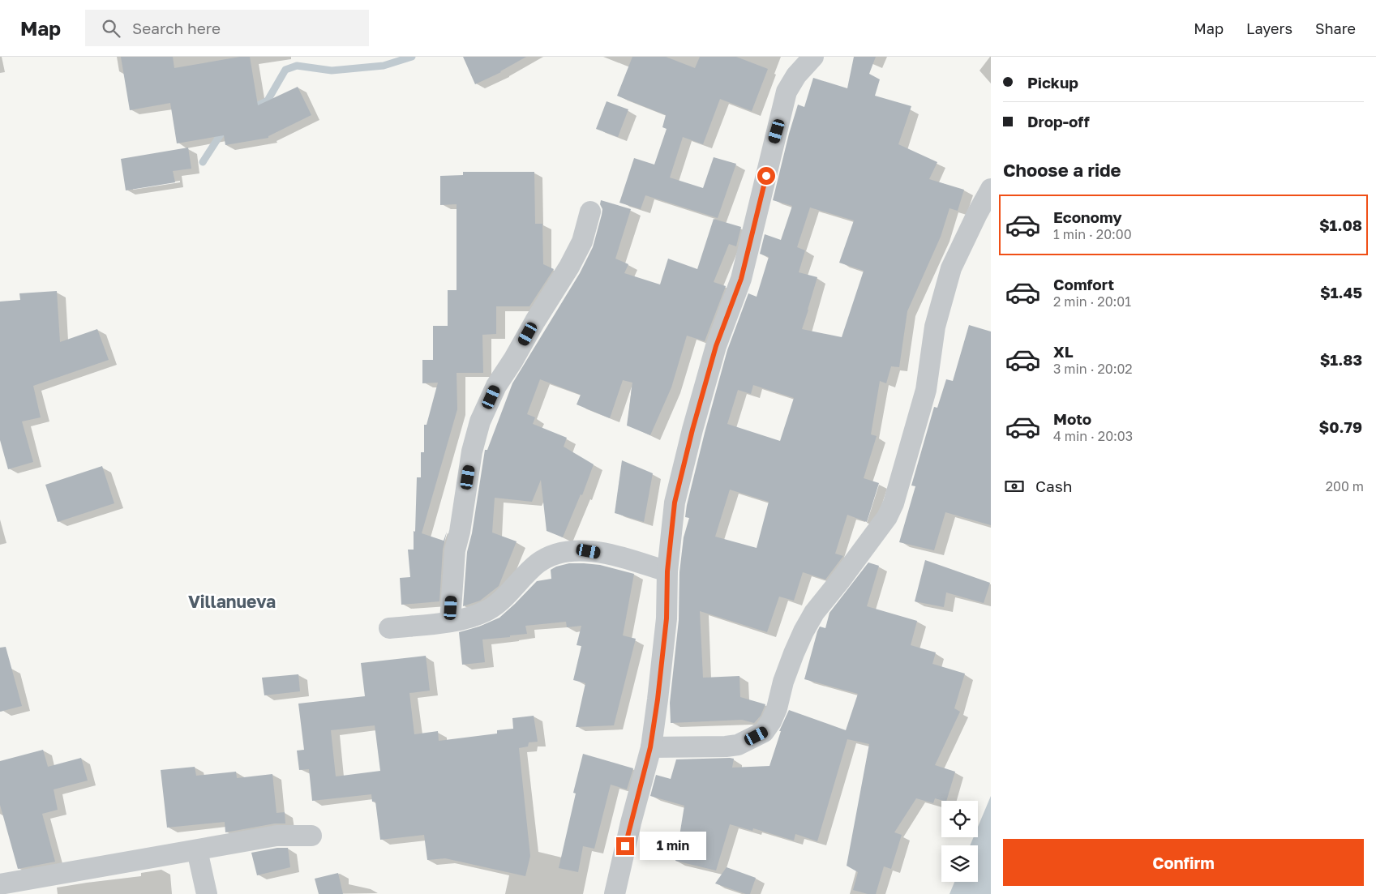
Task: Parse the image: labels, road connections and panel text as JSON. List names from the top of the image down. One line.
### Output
{"districts":["Villanueva"],"page":{"header":"Map","search":"Search here","nav":["Map","Layers","Share"],"banner":["Pickup","Drop-off"],"heading":"Choose a ride","list":[{"name":"Economy","note":"1 min · 20:00","value":"$1.08"},{"name":"Comfort","note":"2 min · 20:01","value":"$1.45"},{"name":"XL","note":"3 min · 20:02","value":"$1.83"},{"name":"Moto","note":"4 min · 20:03","value":"$0.79"}],"pay":["Cash","200 m"],"buttons":"Confirm","bubble":"1 min"}}
